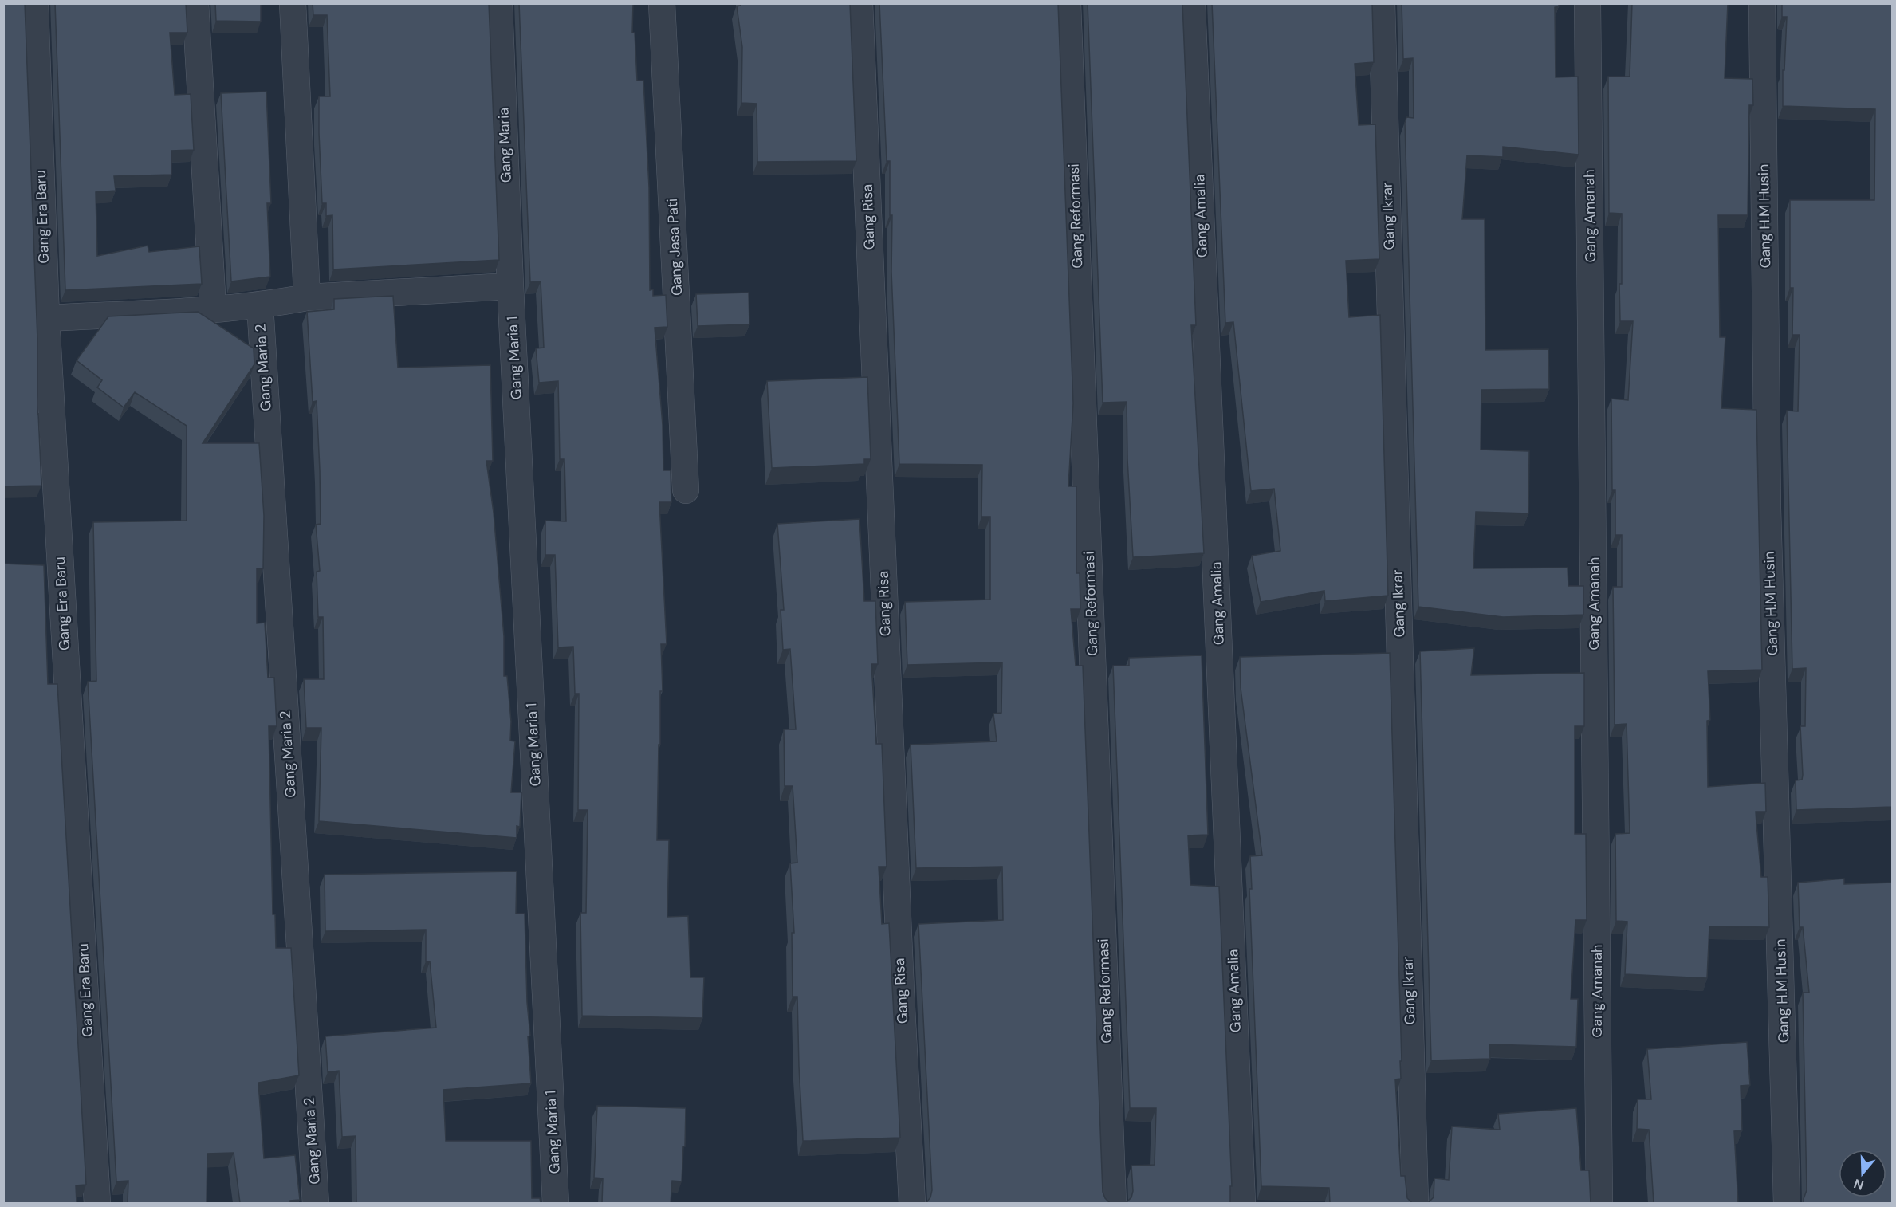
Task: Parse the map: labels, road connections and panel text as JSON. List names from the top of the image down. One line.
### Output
{"streets":{"street":["Gang Maria","Gang Reformasi","Gang Amalia","Gang Ikrar","Gang Amanah","Gang H.M Husin","Gang Era Baru","Gang Risa","Gang Jasa Pati","Gang Maria 1","Gang Maria 2"]},"crossings":[["Gang Maria","Gang Maria 1"]],"north":"bottom"}
